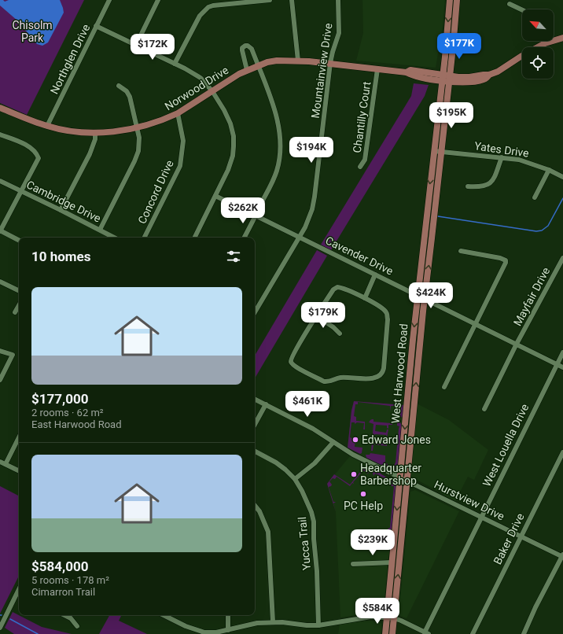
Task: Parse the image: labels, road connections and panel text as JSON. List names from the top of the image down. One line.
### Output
{"streets":{"main road":["Norwood Drive","West Harwood Road"],"street":["Northglen Drive","Mountainview Drive","Chantilly Court","Yates Drive","Concord Drive","Cambridge Drive","Cavender Drive","Mayfair Drive","West Louella Drive","Hurstview Drive","Baker Drive","Yucca Trail"]},"crossings":[["Northglen Drive","Norwood Drive"],["Mountainview Drive","Norwood Drive"],["Mountainview Drive","Cavender Drive"],["Norwood Drive","Chantilly Court"],["Norwood Drive","Concord Drive"],["Norwood Drive","West Harwood Road"],["Yates Drive","West Harwood Road"],["Cavender Drive","Mayfair Drive"],["Cavender Drive","West Harwood Road"],["Cavender Drive","West Louella Drive"],["West Harwood Road","Hurstview Drive"],["West Louella Drive","Hurstview Drive"],["Hurstview Drive","Baker Drive"]],"parks":["Chisolm Park"],"places":["Edward Jones","Headquarter Barbershop","PC Help"],"north":"top left","page":{"price":["$177K","$172K","$195K","$194K","$262K","$424K","$179K","$461K","$239K","$584K"],"heading":"10 homes","list":[{"name":"$177,000","note":"2 rooms · 62 m² · East Harwood Road"},{"name":"$584,000","note":"5 rooms · 178 m² · Cimarron Trail"}]}}
